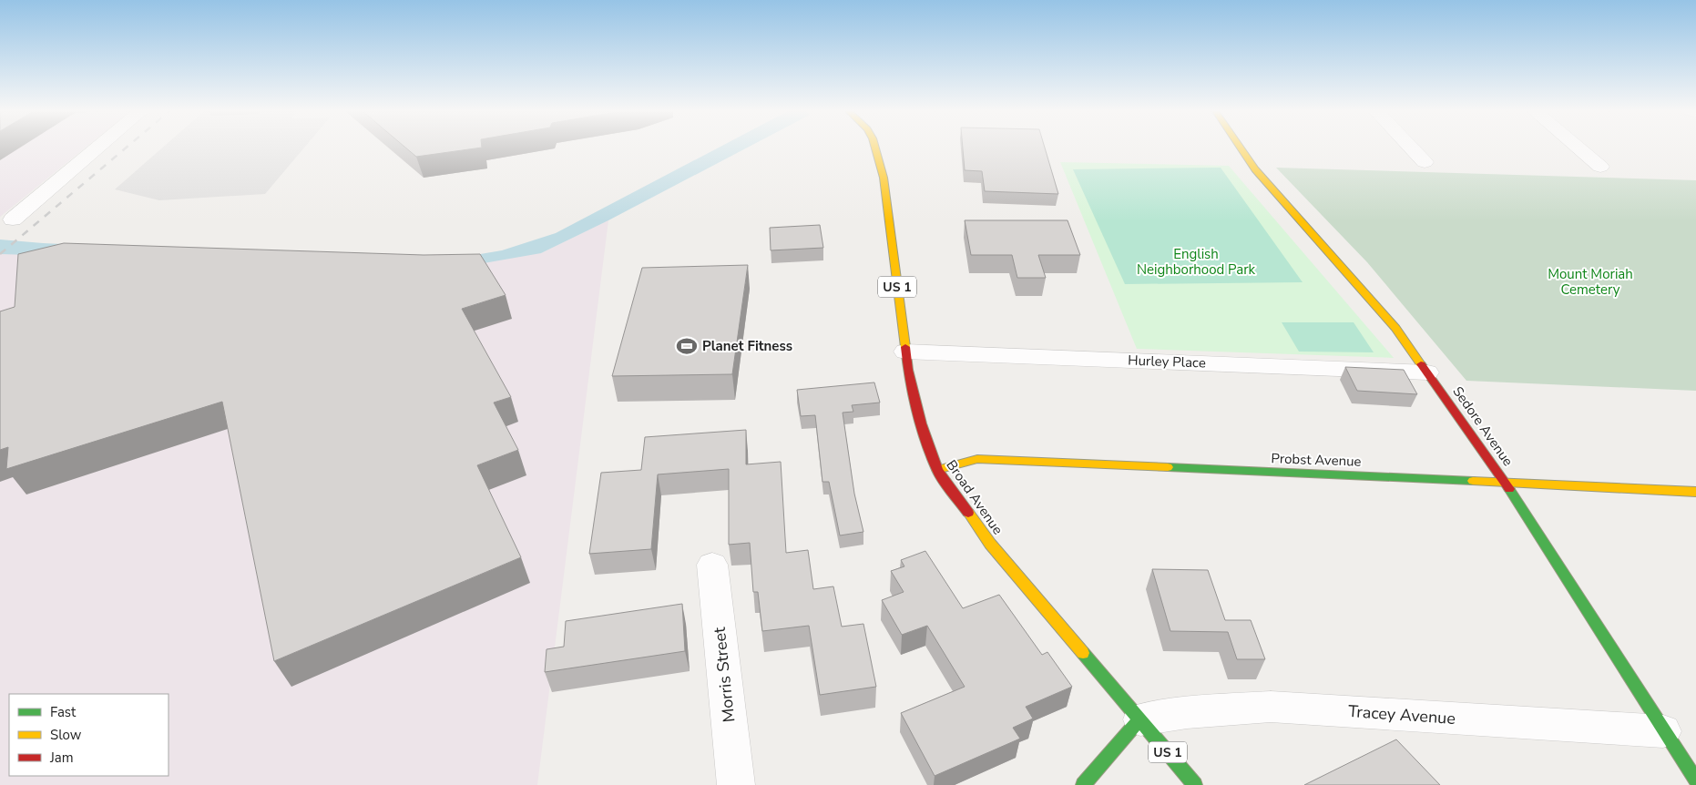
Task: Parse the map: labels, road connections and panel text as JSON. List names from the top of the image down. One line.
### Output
{"streets":{"street":["US 1","Hurley Place","Sedore Avenue","Probst Avenue","Broad Avenue","Morris Street","Tracey Avenue"]},"crossings":[["Hurley Place","Sedore Avenue"],["Hurley Place","Broad Avenue"],["Sedore Avenue","Probst Avenue"],["Sedore Avenue","Tracey Avenue"],["Probst Avenue","Broad Avenue"],["Broad Avenue","Tracey Avenue"]],"parks":["English Neighborhood Park","Mount Moriah Cemetery"],"places":{"sports":["Planet Fitness"]},"legend":["Fast","Slow","Jam"]}
